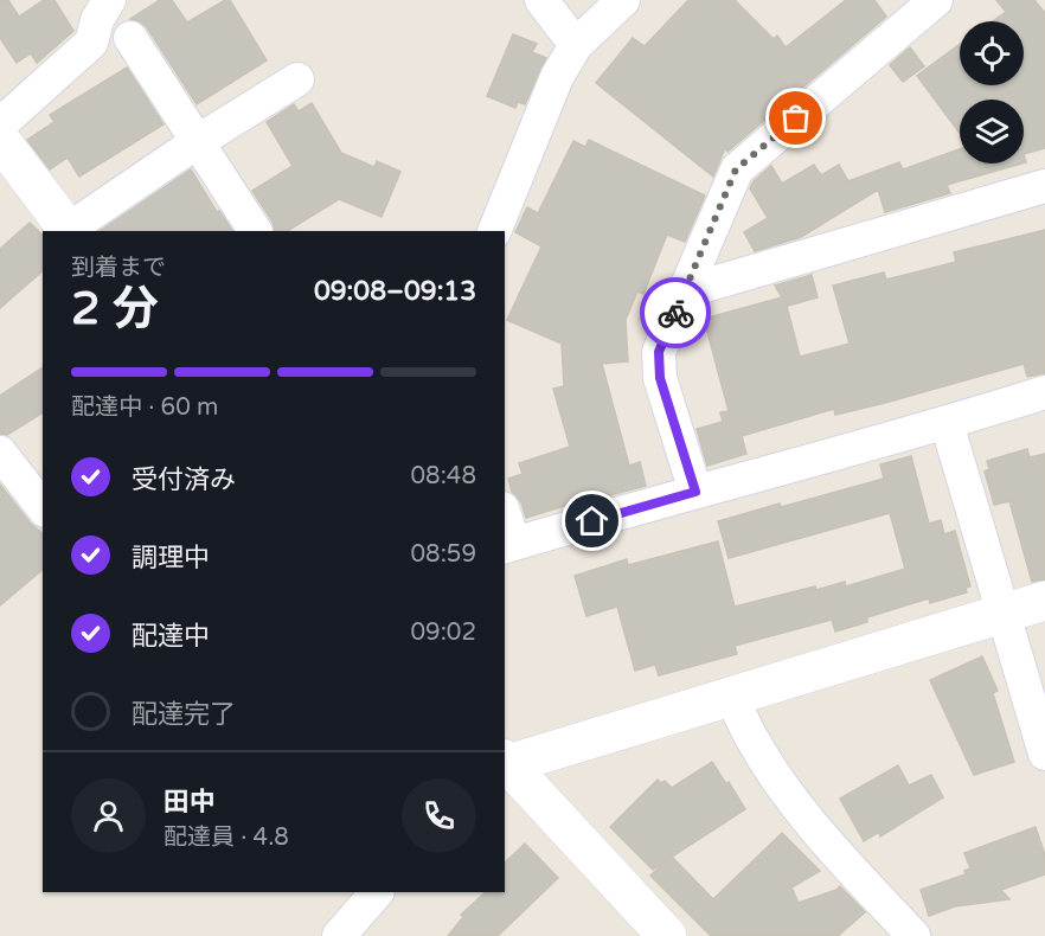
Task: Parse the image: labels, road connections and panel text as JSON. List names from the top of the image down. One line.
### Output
{"page":{"heading":["2 分","到着まで","09:08–09:13"],"panel":["田中","配達員 · 4.8"],"bar":"配達中 · 60 m","list":[["受付済み","08:48"],["調理中","08:59"],["配達中","09:02"],"配達完了"]}}
